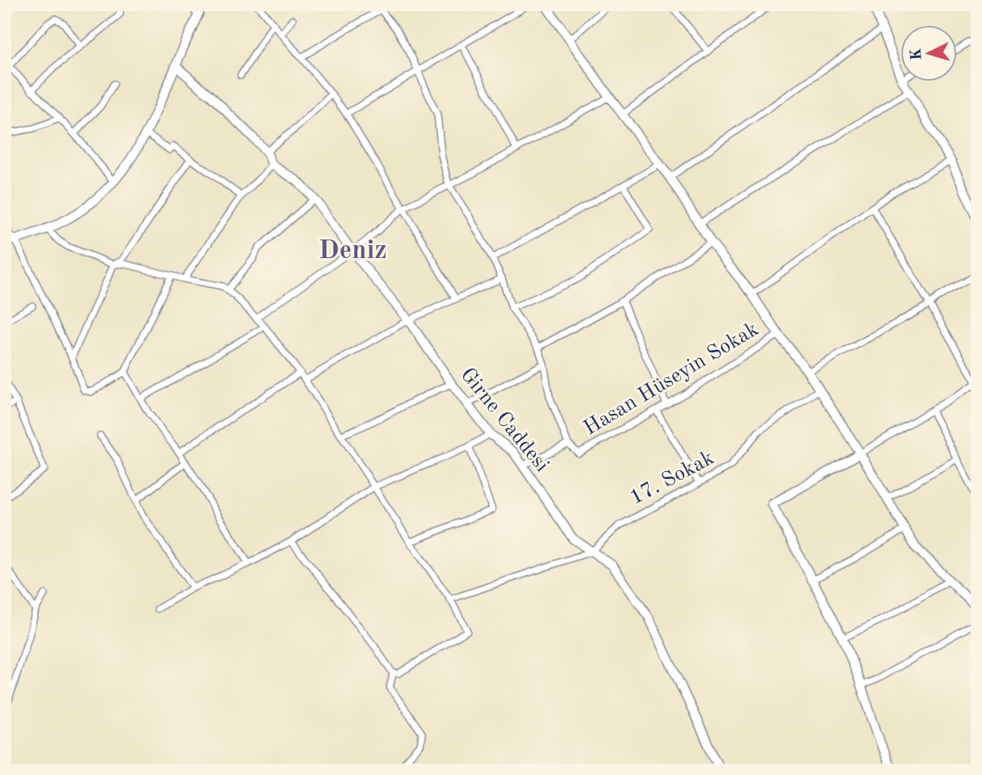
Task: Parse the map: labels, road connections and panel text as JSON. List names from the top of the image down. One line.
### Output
{"streets":{"street":["Hasan Hüseyin Sokak","Girne Caddesi","17. Sokak"]},"crossings":[["Hasan Hüseyin Sokak","Girne Caddesi"],["Girne Caddesi","17. Sokak"]],"districts":["Deniz"],"north":"left"}
